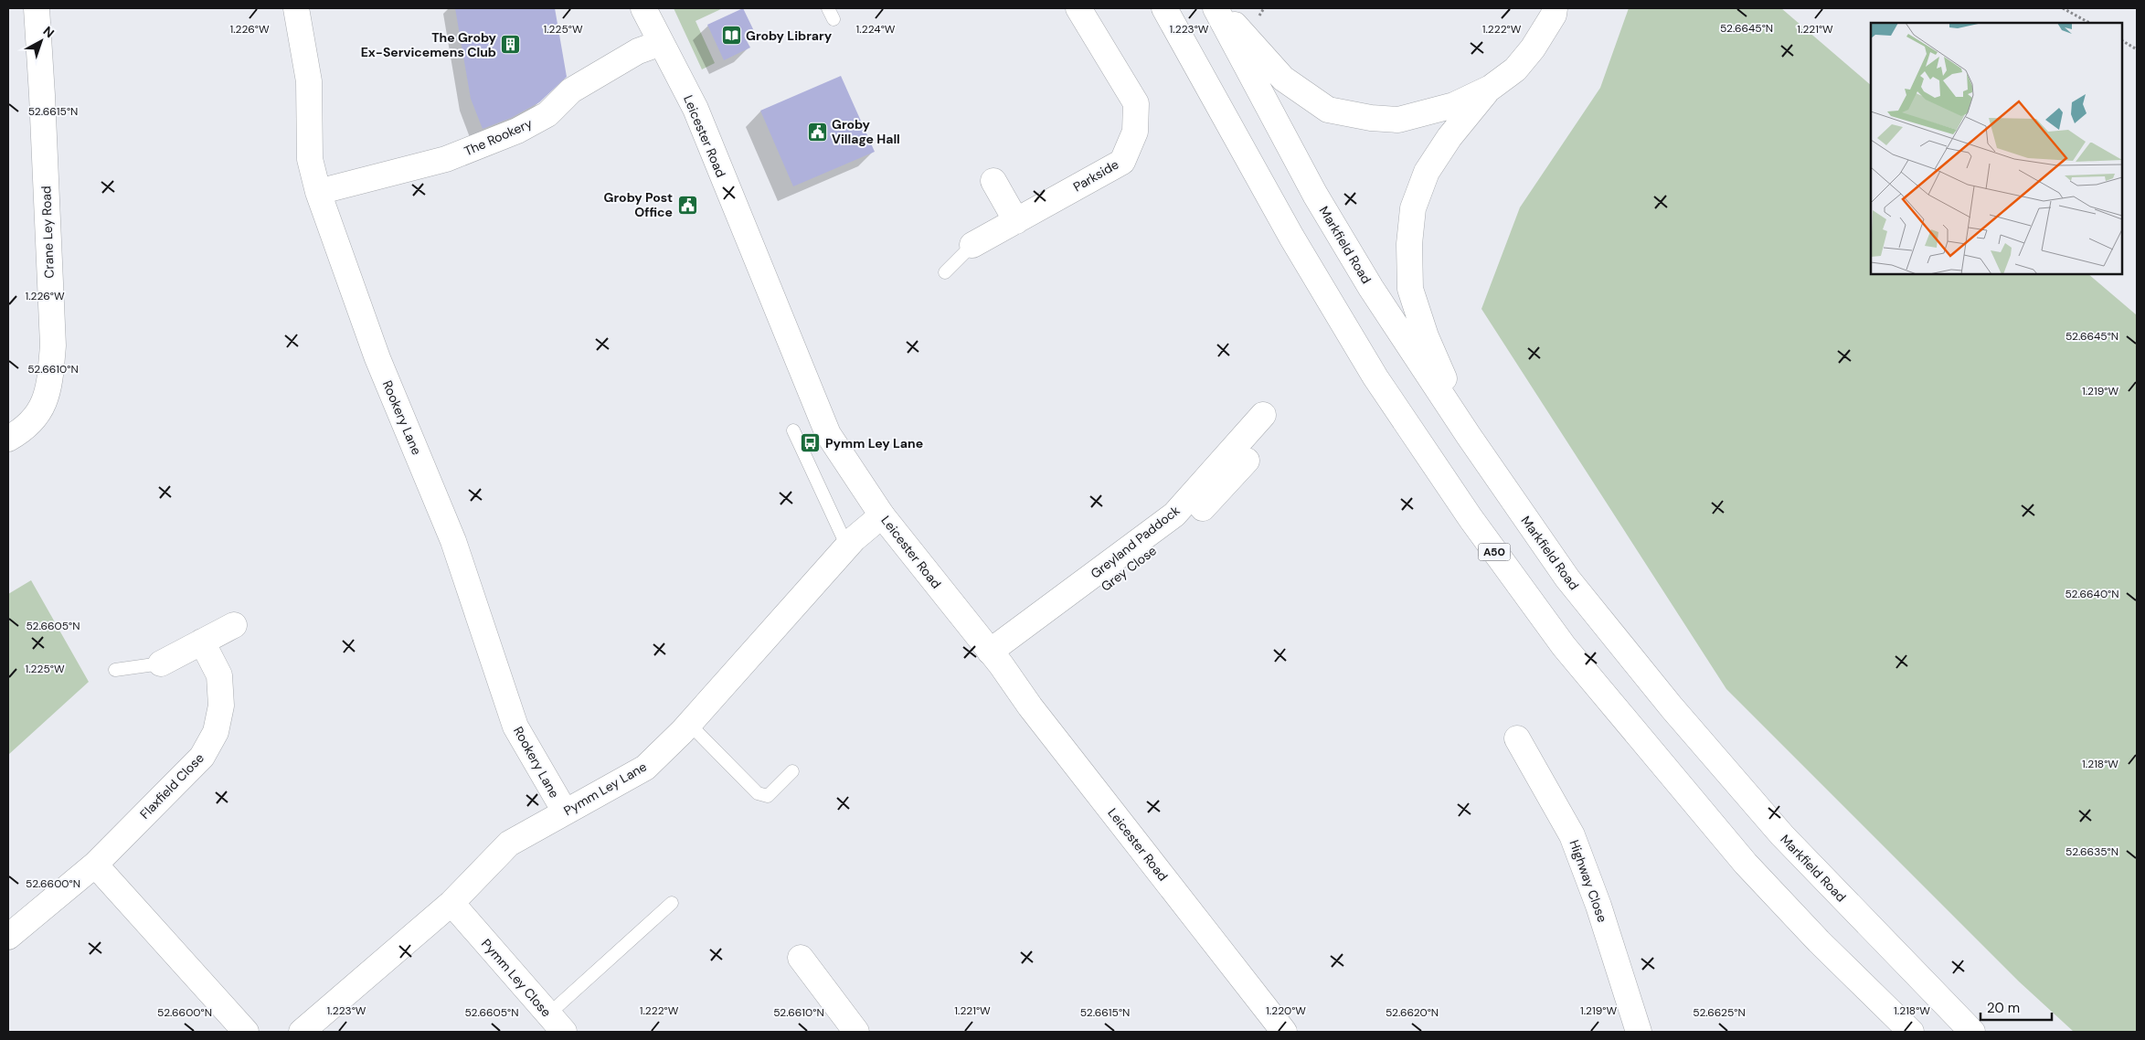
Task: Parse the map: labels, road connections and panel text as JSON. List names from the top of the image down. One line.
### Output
{"streets":{"main road":["Leicester Road","The Rookery","Parkside","Crane Ley Road","Markfield Road","Rookery Lane","Greyland Paddock","A50","Grey Close","Flaxfield Close","Pymm Ley Lane","Highway Close","Pymm Ley Close"]},"crossings":[["Leicester Road","The Rookery"],["Leicester Road","Greyland Paddock"],["Leicester Road","Grey Close"],["Leicester Road","Pymm Ley Lane"],["The Rookery","Rookery Lane"],["Rookery Lane","Pymm Ley Lane"],["Greyland Paddock","Grey Close"],["Pymm Ley Lane","Pymm Ley Close"]],"places":{"library":["Groby Library"],"building":["The Groby Ex-Servicemens Club"],"public building":["Groby Village Hall","Groby Post Office"],"bus stop":["Pymm Ley Lane"]},"scale_bar":"20 m","north":"top right","coordinates":["52.6645°N","1.226°W","1.225°W","1.224°W","1.223°W","1.222°W","1.221°W","52.6615°N","52.6610°N","1.219°W","52.6640°N","52.6605°N","1.218°W","52.6635°N","52.6600°N","1.220°W","52.6620°N","52.6625°N"]}
